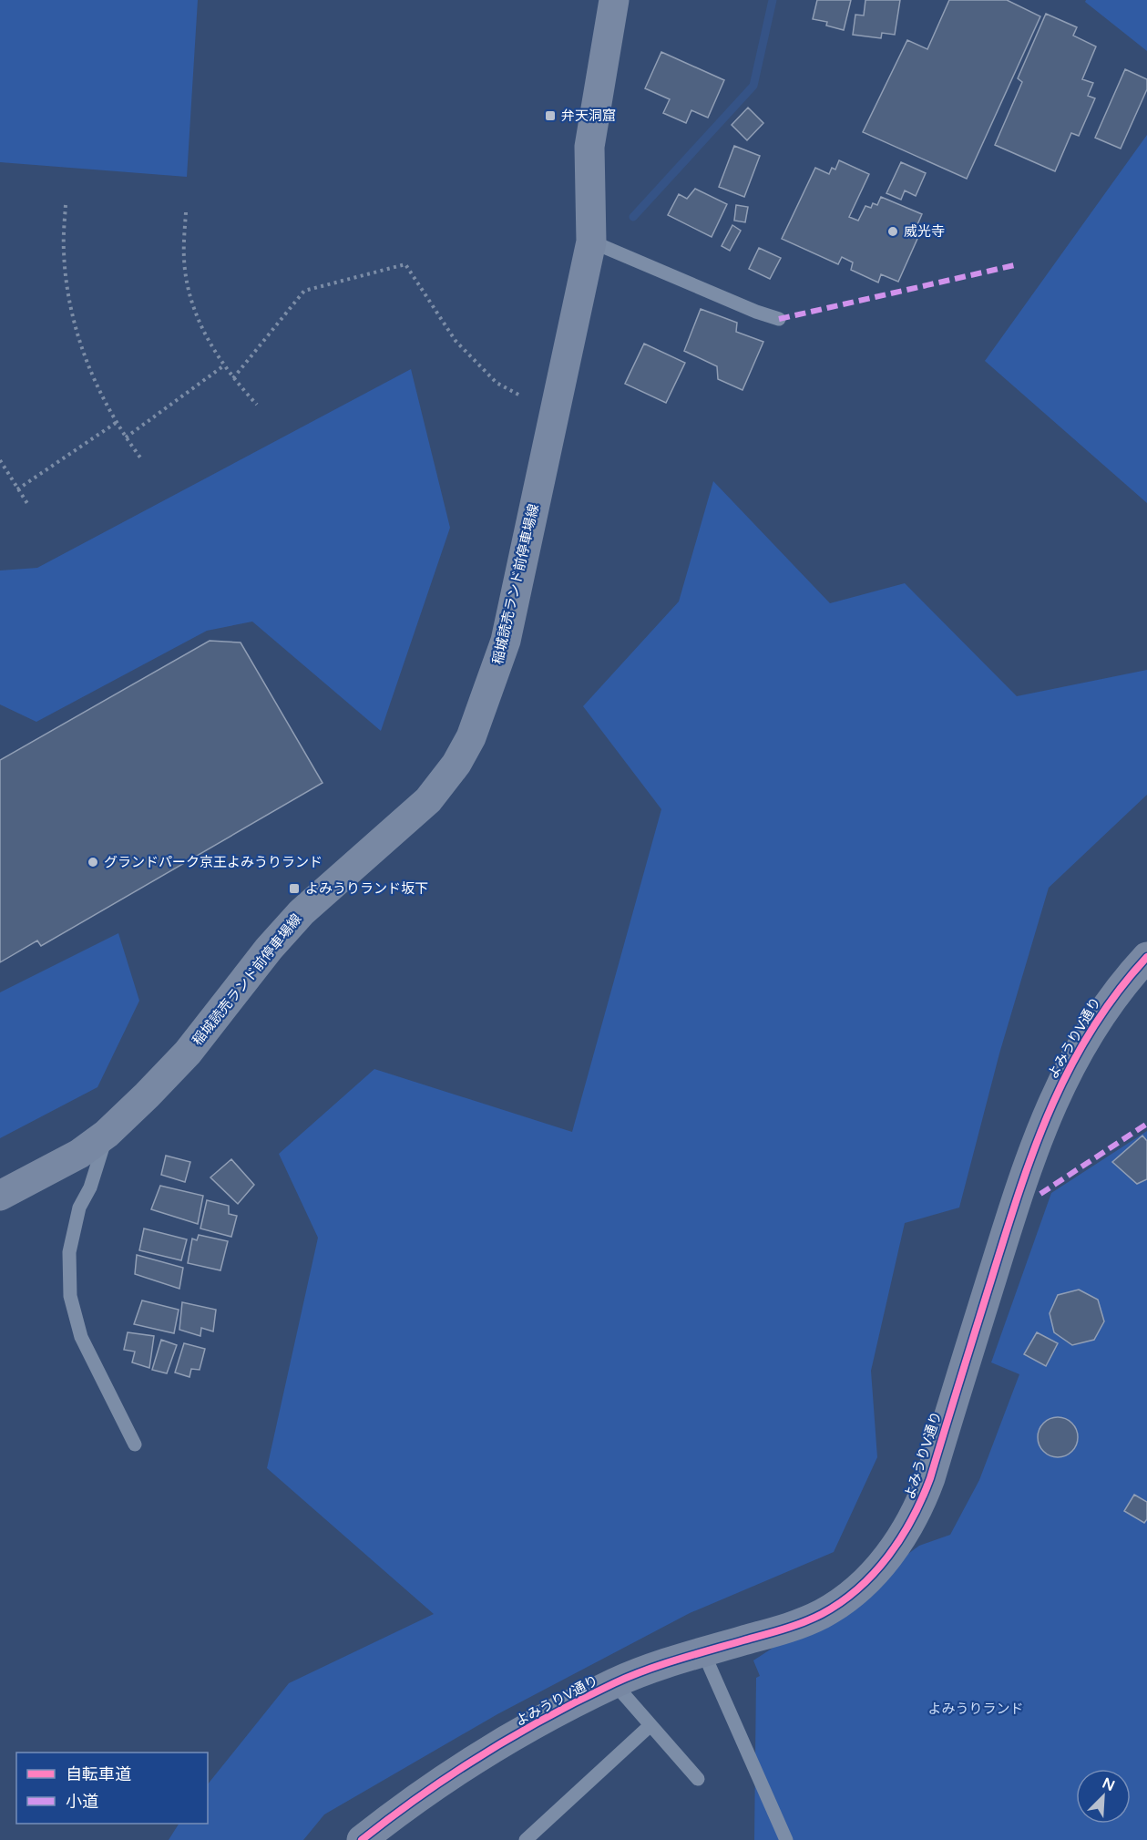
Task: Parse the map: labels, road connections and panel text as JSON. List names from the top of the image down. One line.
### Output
{"streets":{"main road":["稲城読売ランド前停車場線","よみうりV通り"]},"parks":["よみうりランド"],"places":{"transit":["弁天洞窟","よみうりランド坂下"],"other":["威光寺","グランドパーク京王よみうりランド"]},"legend":["自転車道","小道"],"north":"top right"}
